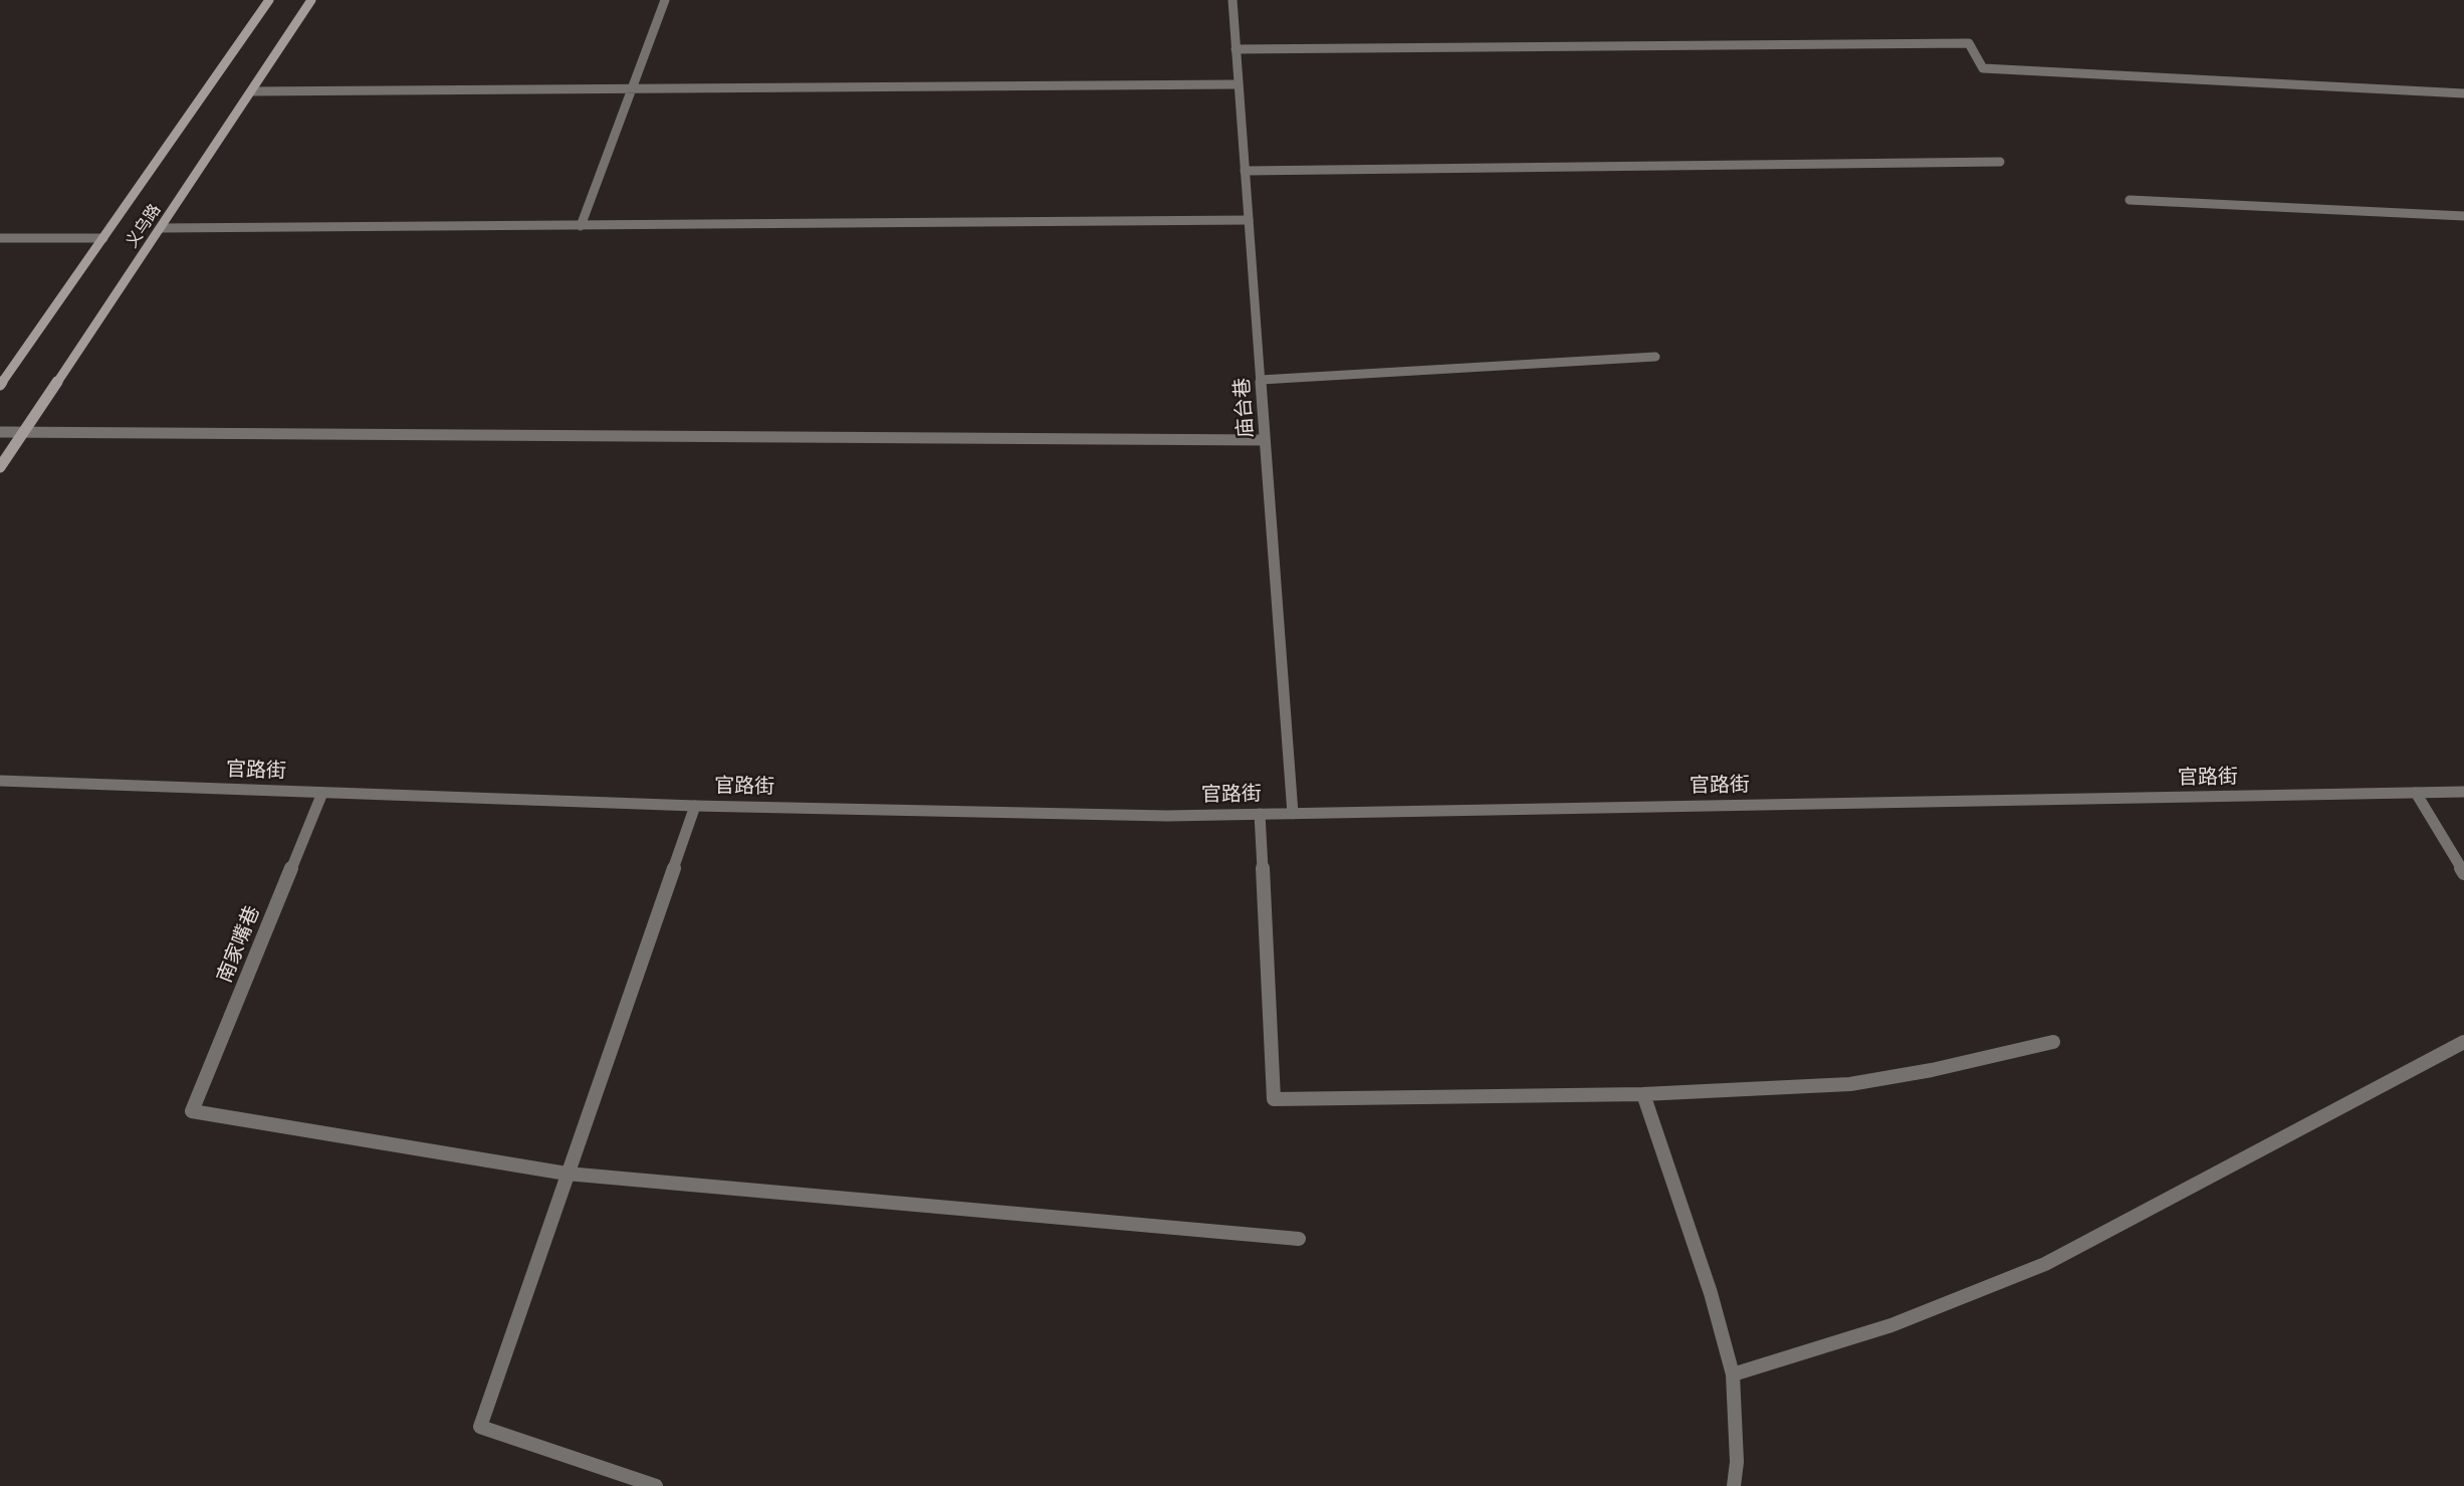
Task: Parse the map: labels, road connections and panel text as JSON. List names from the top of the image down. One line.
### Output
{"streets":{"main road":["义乌路"],"street":["庙台巷","官路街","南家嘴巷"]},"crossings":[["庙台巷","官路街"],["官路街","南家嘴巷"]]}
